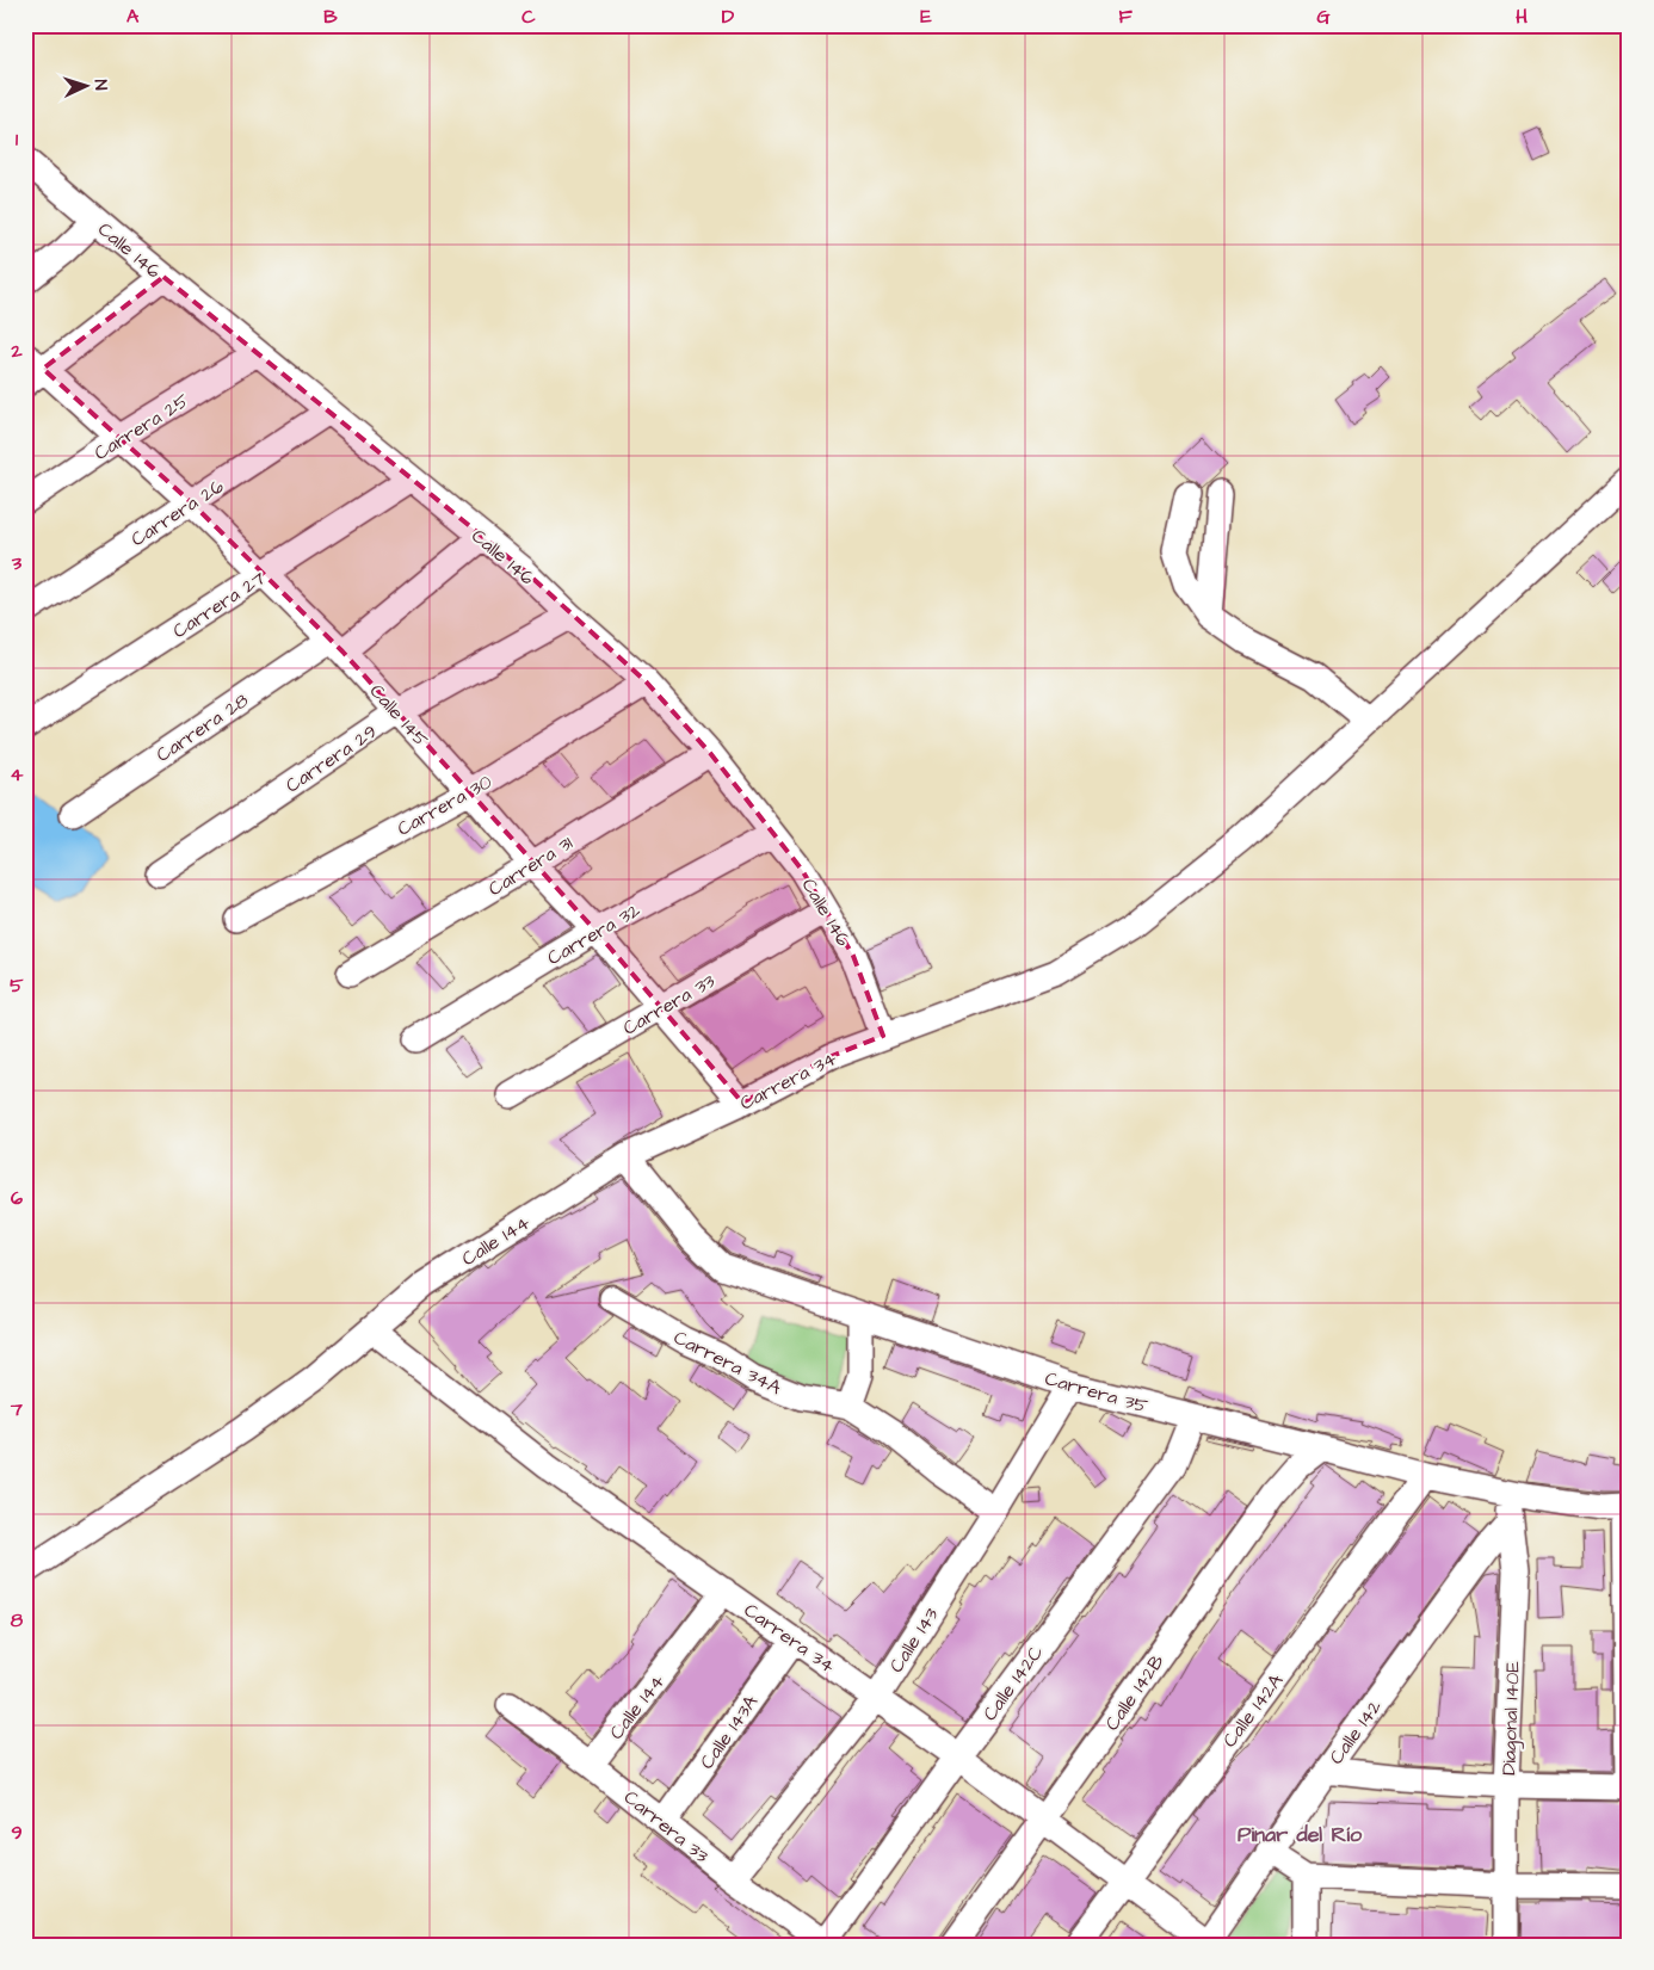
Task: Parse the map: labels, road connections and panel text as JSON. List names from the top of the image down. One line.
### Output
{"streets":{"street":["Calle 146","Carrera 25","Carrera 26","Carrera 27","Calle 145","Carrera 28","Carrera 29","Carrera 30","Carrera 31","Carrera 32","Carrera 33","Carrera 34","Calle 144","Carrera 34A","Carrera 35","Calle 143","Calle 142C","Calle 142B","Calle 142A","Diagonal 140E","Calle 143A","Calle 142"]},"crossings":[["Calle 146","Carrera 25"],["Calle 146","Carrera 26"],["Calle 146","Carrera 27"],["Calle 146","Carrera 28"],["Calle 146","Carrera 29"],["Calle 146","Carrera 30"],["Calle 146","Carrera 31"],["Calle 146","Carrera 32"],["Calle 146","Carrera 33"],["Calle 146","Carrera 34"],["Carrera 25","Calle 145"],["Carrera 26","Calle 145"],["Carrera 27","Calle 145"],["Calle 145","Carrera 28"],["Calle 145","Carrera 29"],["Calle 145","Carrera 30"],["Calle 145","Carrera 31"],["Calle 145","Carrera 32"],["Calle 145","Carrera 33"],["Calle 145","Carrera 34"],["Carrera 33","Calle 144"],["Carrera 33","Calle 143"],["Carrera 33","Calle 142C"],["Carrera 33","Calle 143A"],["Carrera 34","Calle 144"],["Carrera 34","Carrera 35"],["Carrera 34","Calle 143"],["Carrera 34","Calle 142C"],["Carrera 34","Calle 142B"],["Carrera 34","Calle 142A"],["Carrera 34","Calle 143A"],["Carrera 34","Calle 142"],["Calle 144","Carrera 35"],["Carrera 34A","Calle 143"],["Carrera 35","Calle 143"],["Carrera 35","Calle 142C"],["Carrera 35","Calle 142B"],["Carrera 35","Calle 142A"],["Carrera 35","Diagonal 140E"],["Diagonal 140E","Calle 142"]],"districts":["Pinar del Río"],"north":"right","grid":{"columns":["A","B","C","D","E","F","G","H"],"rows":["1","2","3","4","5","6","7","8","9"]}}
